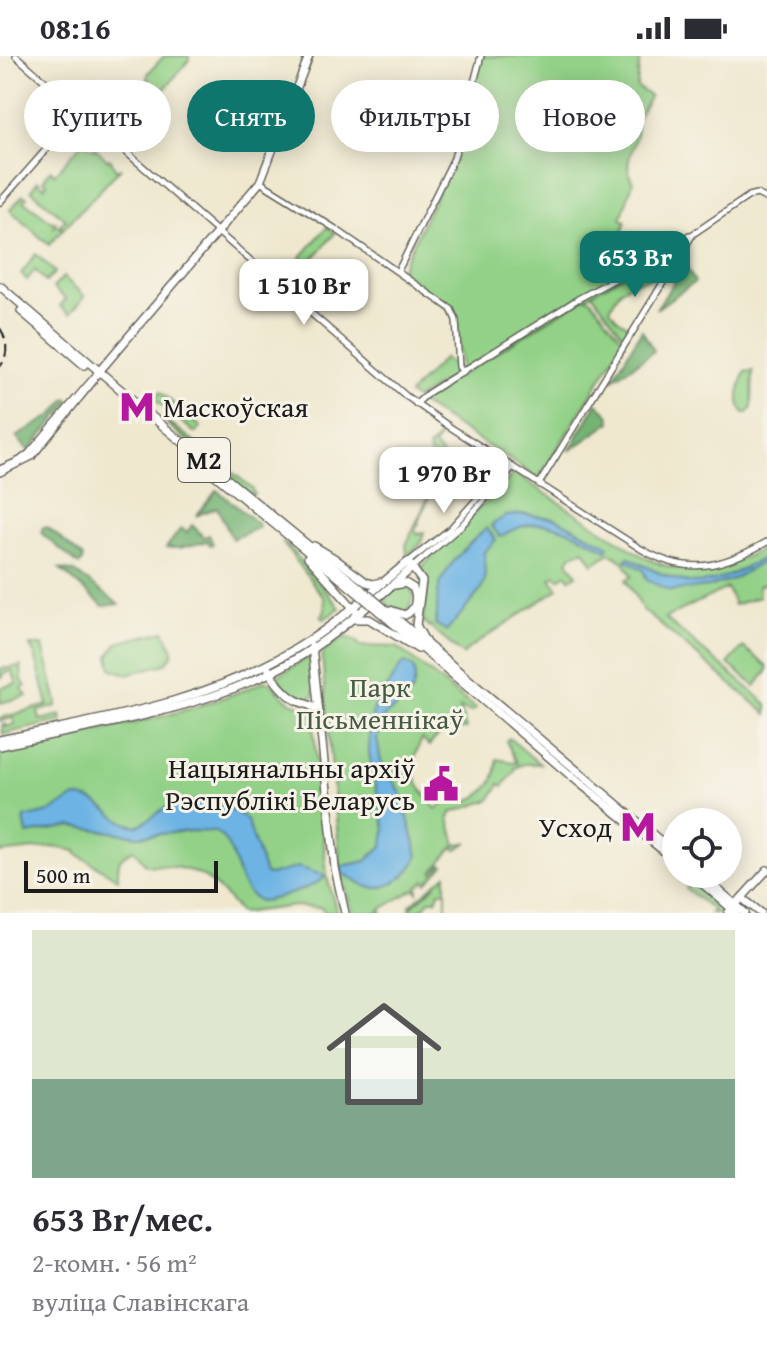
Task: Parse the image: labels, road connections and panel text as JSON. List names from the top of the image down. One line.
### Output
{"streets":{"main road":["М2"]},"parks":["Парк Пісьменнікаў"],"places":{"metro station":["Маскоўская","Усход"],"public building":["Нацыянальны архіў Рэспублікі Беларусь"]},"scale_bar":"500 m","page":{"status":"08:16","chip":["Купить","Снять","Фильтры","Новое"],"price":["653 Br","1 510 Br","1 970 Br"],"scale":"500 m","list":[{"name":"653 Br/мес.","note":"2-комн. · 56 m² · вуліца Славінскага"}]}}
